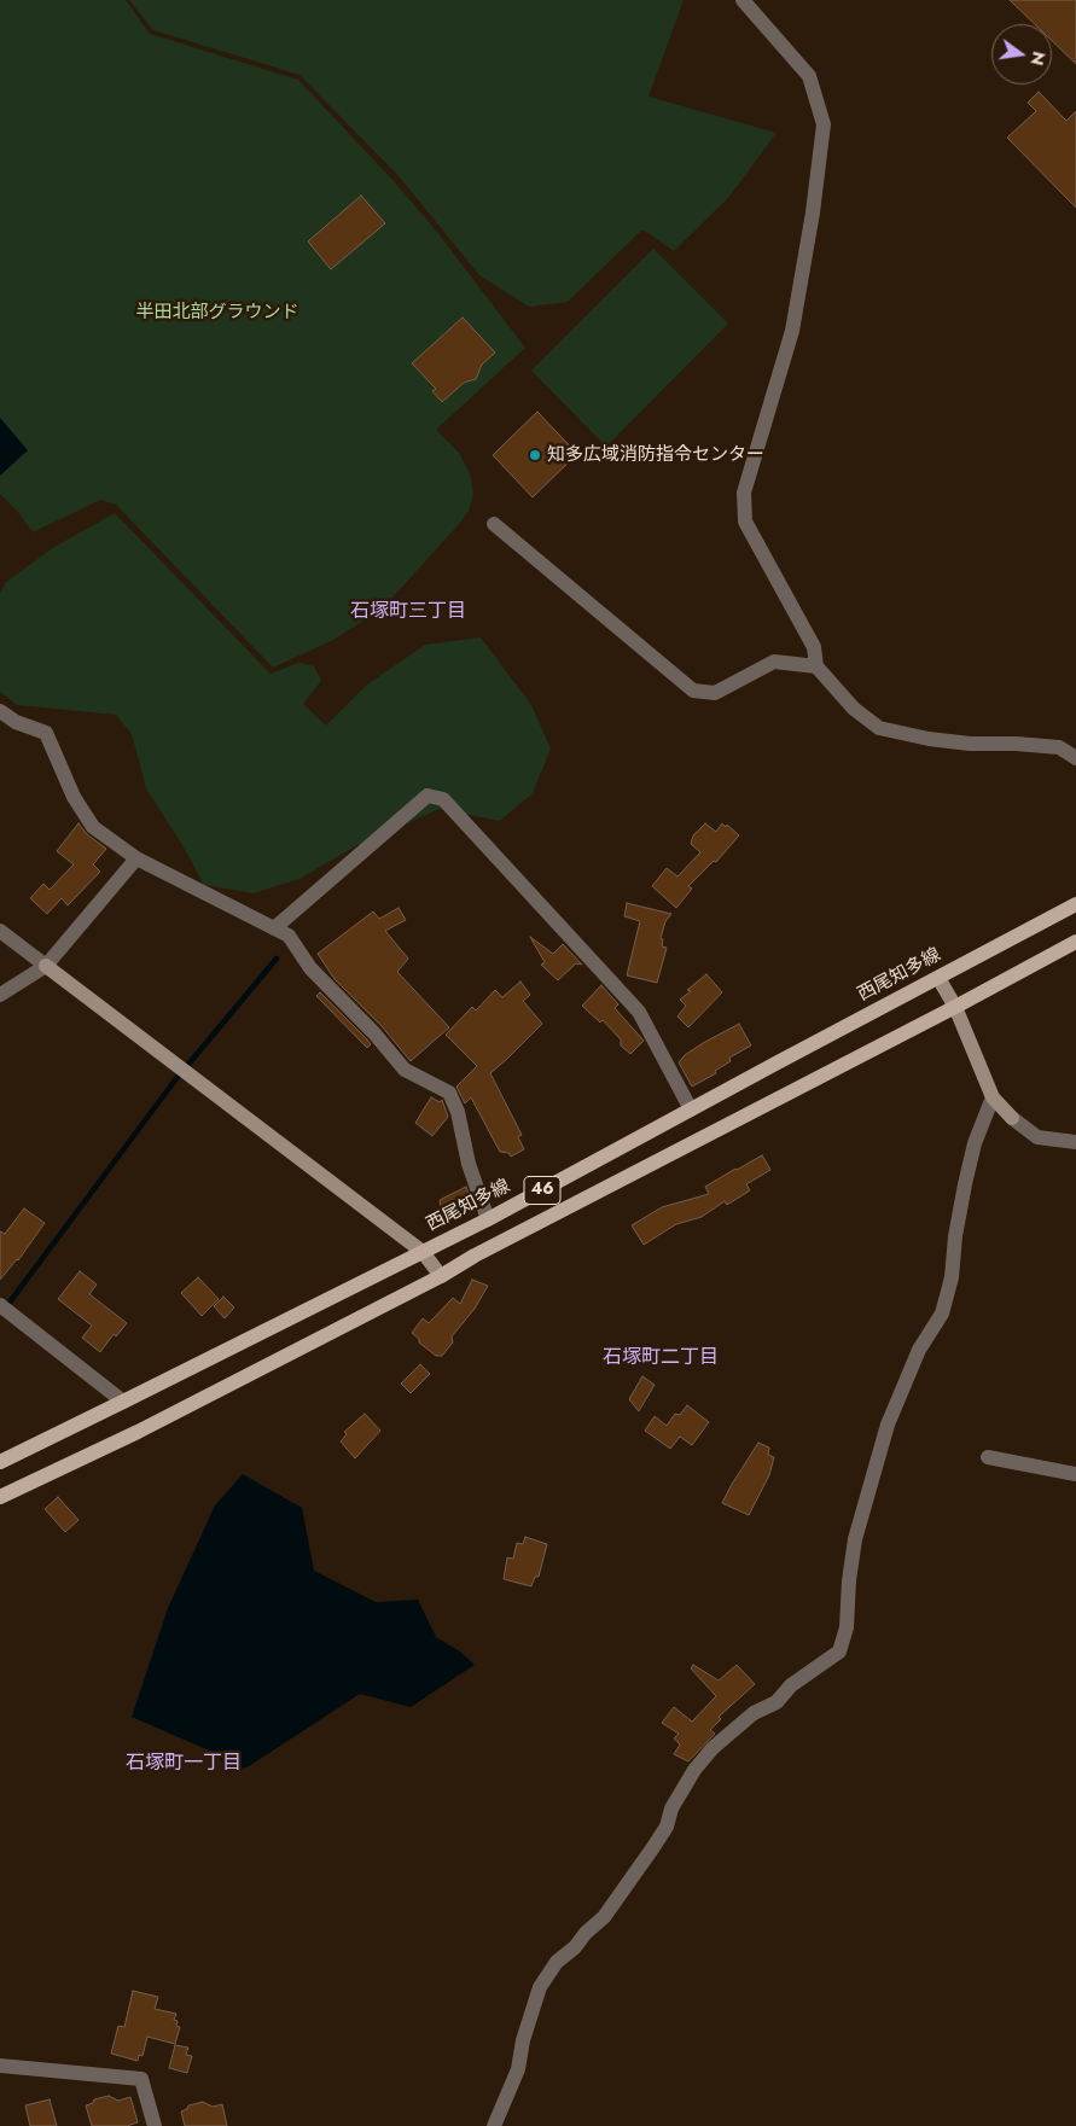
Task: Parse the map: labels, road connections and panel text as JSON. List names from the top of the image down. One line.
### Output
{"streets":{"main road":["西尾知多線","46"]},"districts":["石塚町三丁目","石塚町二丁目","石塚町一丁目"],"parks":["半田北部グラウンド"],"places":["知多広域消防指令センター"],"north":"right"}
